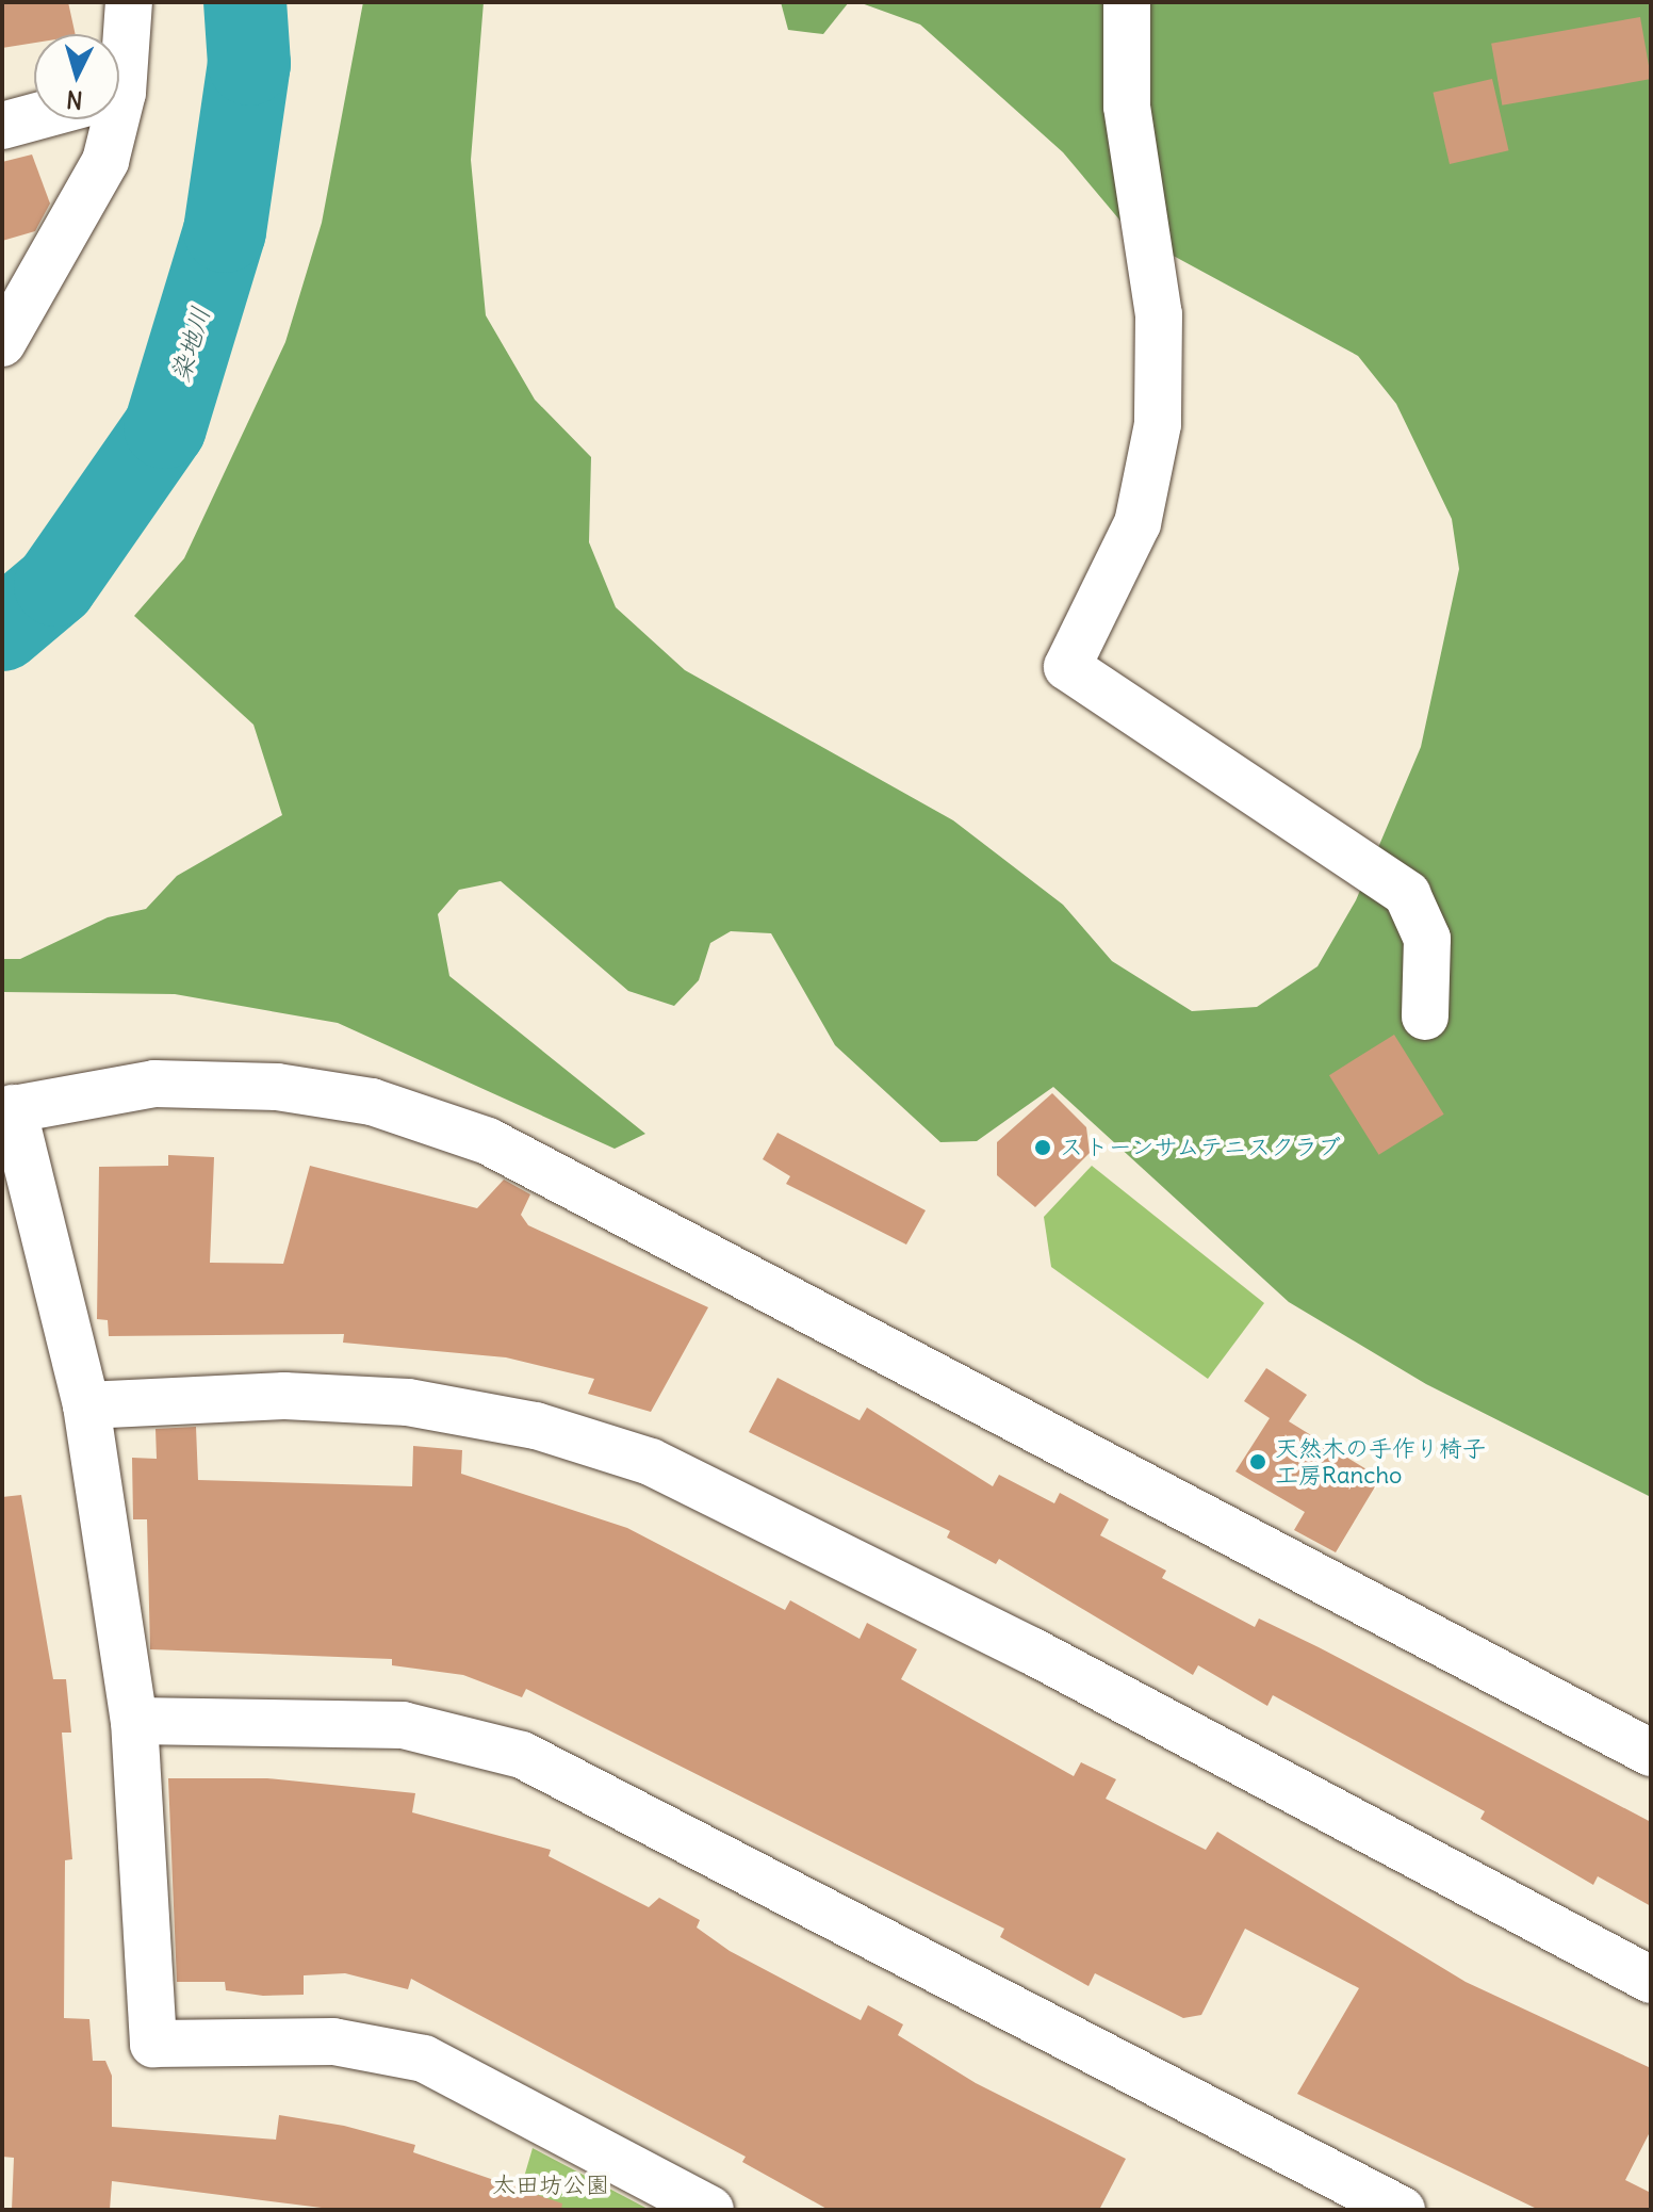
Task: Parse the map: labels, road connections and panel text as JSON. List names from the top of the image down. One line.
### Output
{"water":["染地川"],"parks":["太田坊公園"],"places":["ストーンサムテニスクラブ","天然木の手作り椅子 工房Rancho"],"north":"bottom"}
